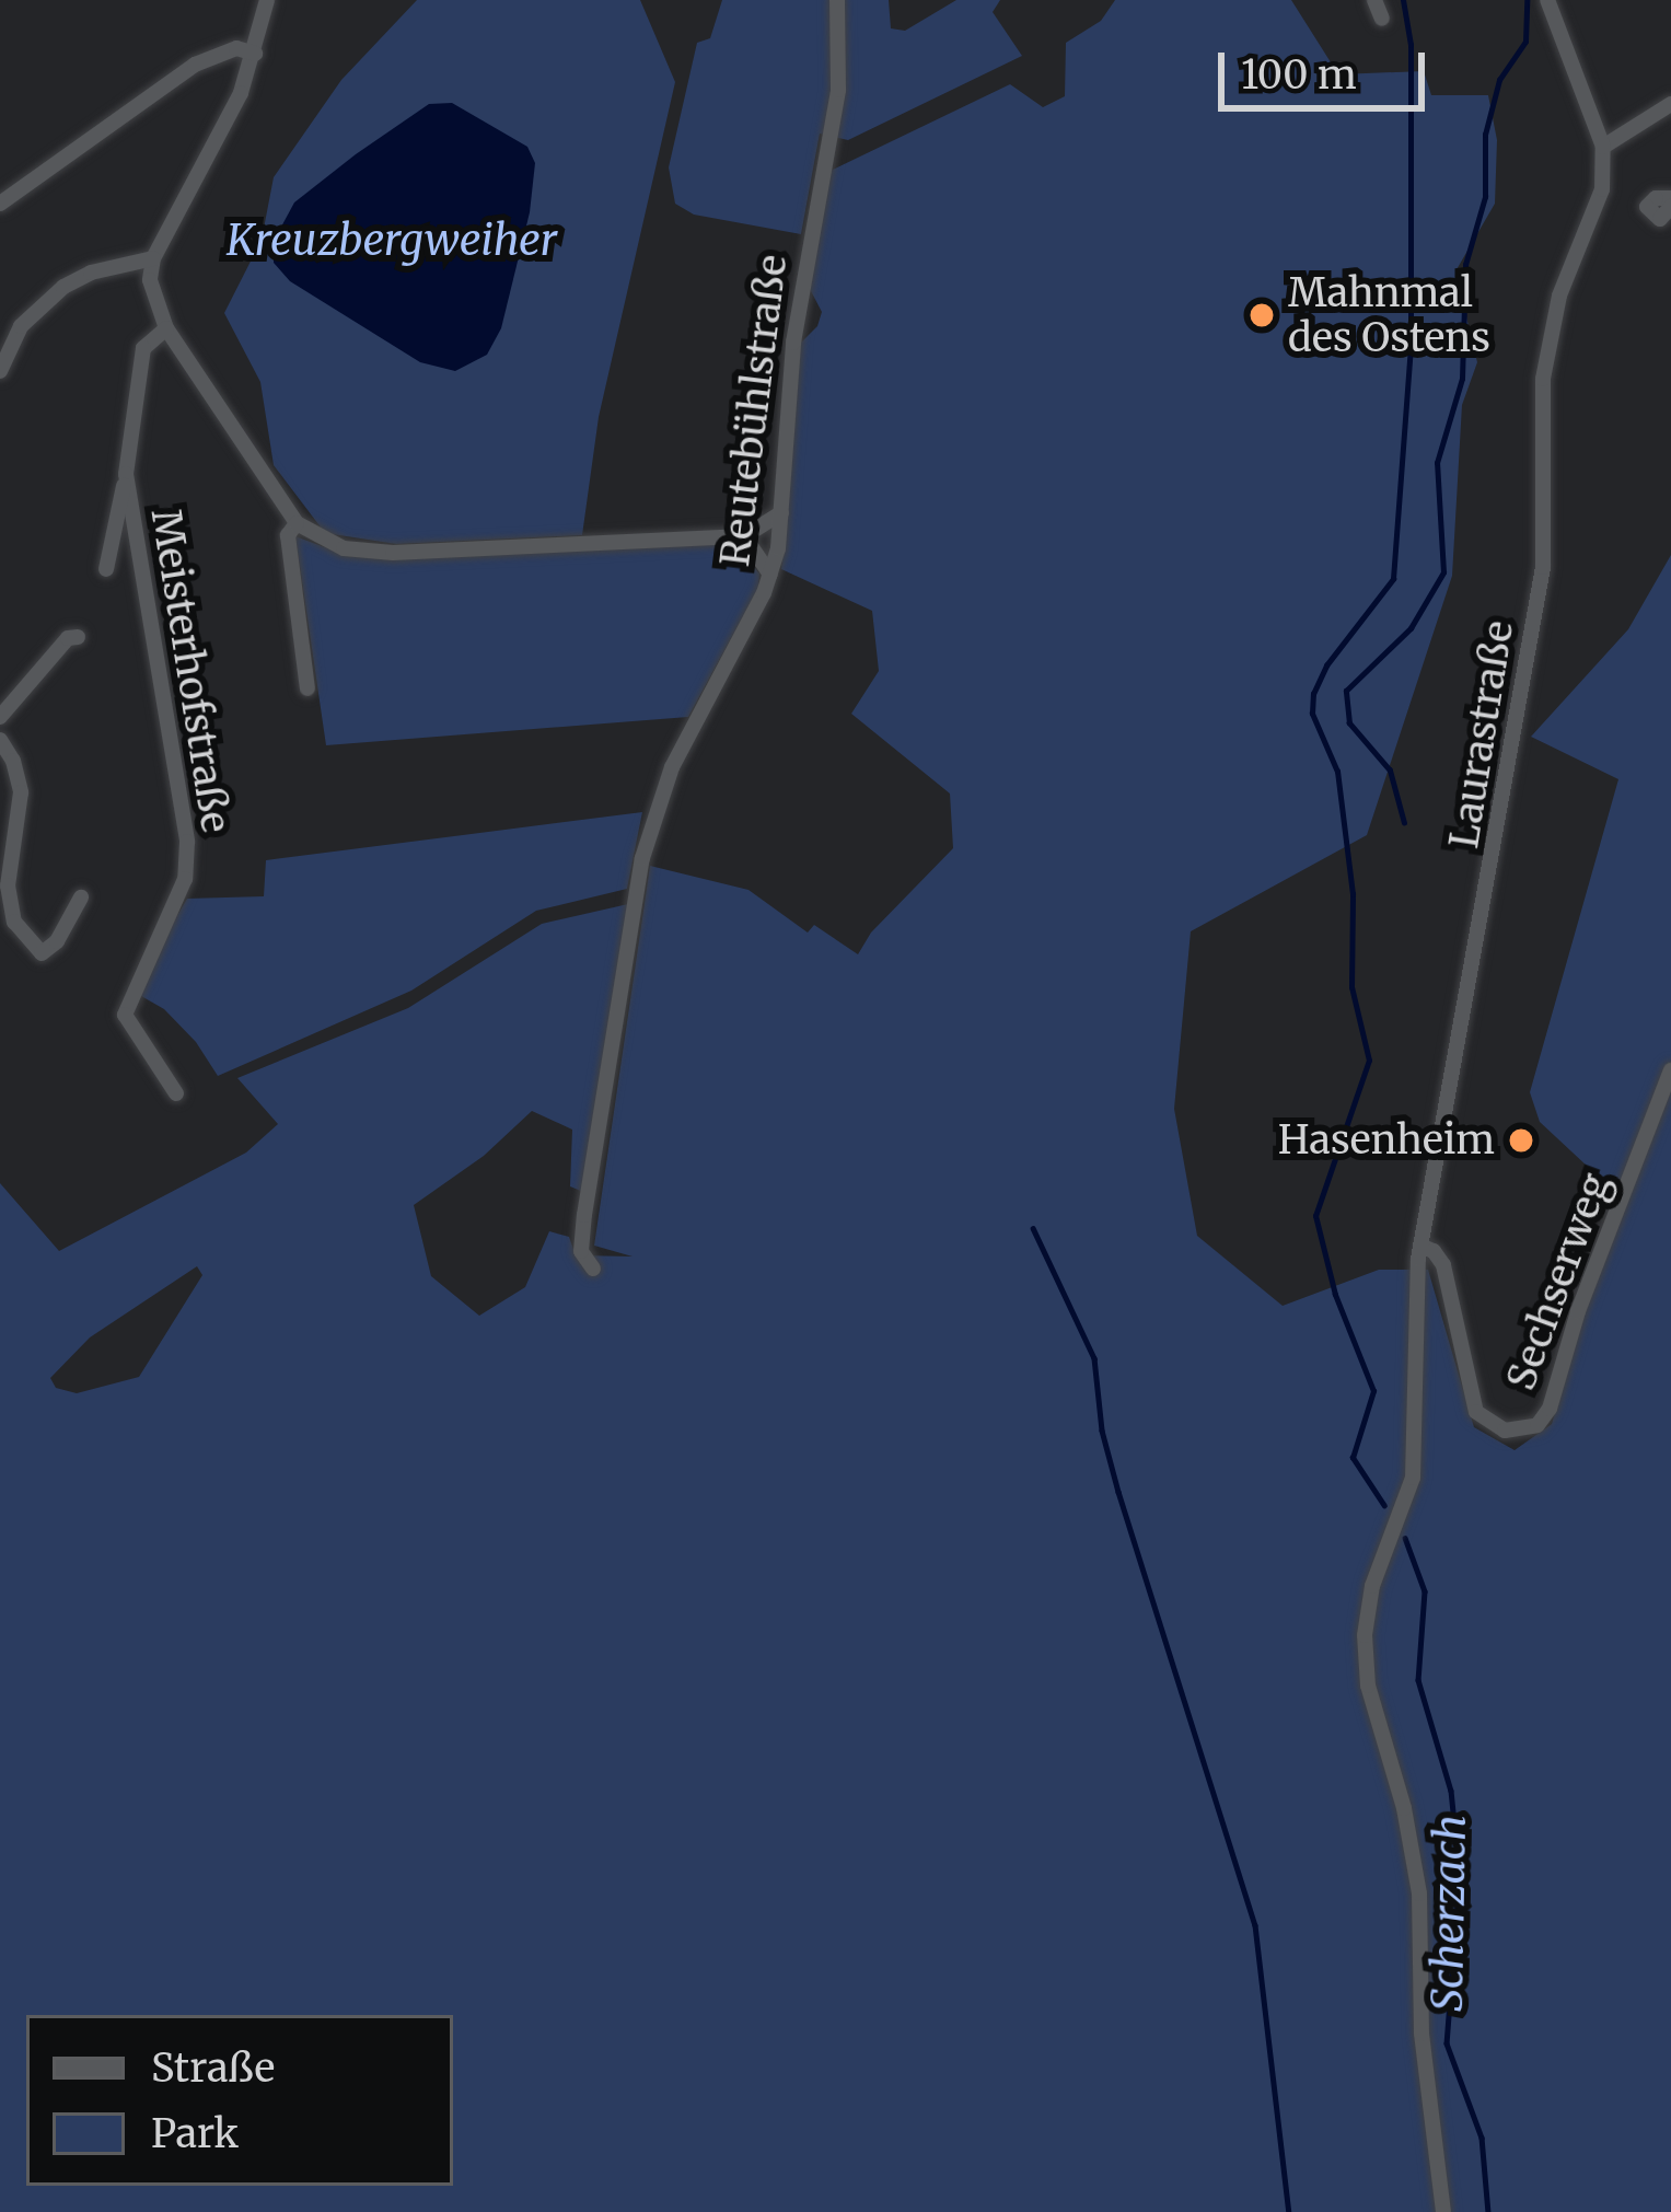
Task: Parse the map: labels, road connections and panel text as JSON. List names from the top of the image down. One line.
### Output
{"streets":{"street":["Reutebühlstraße","Meisterhofstraße","Laurastraße","Sechserweg"]},"crossings":[["Laurastraße","Sechserweg"]],"water":["Kreuzbergweiher","Scherzach"],"places":["Mahnmal des Ostens","Hasenheim"],"legend":["Straße","Park"],"scale_bar":"100 m"}
